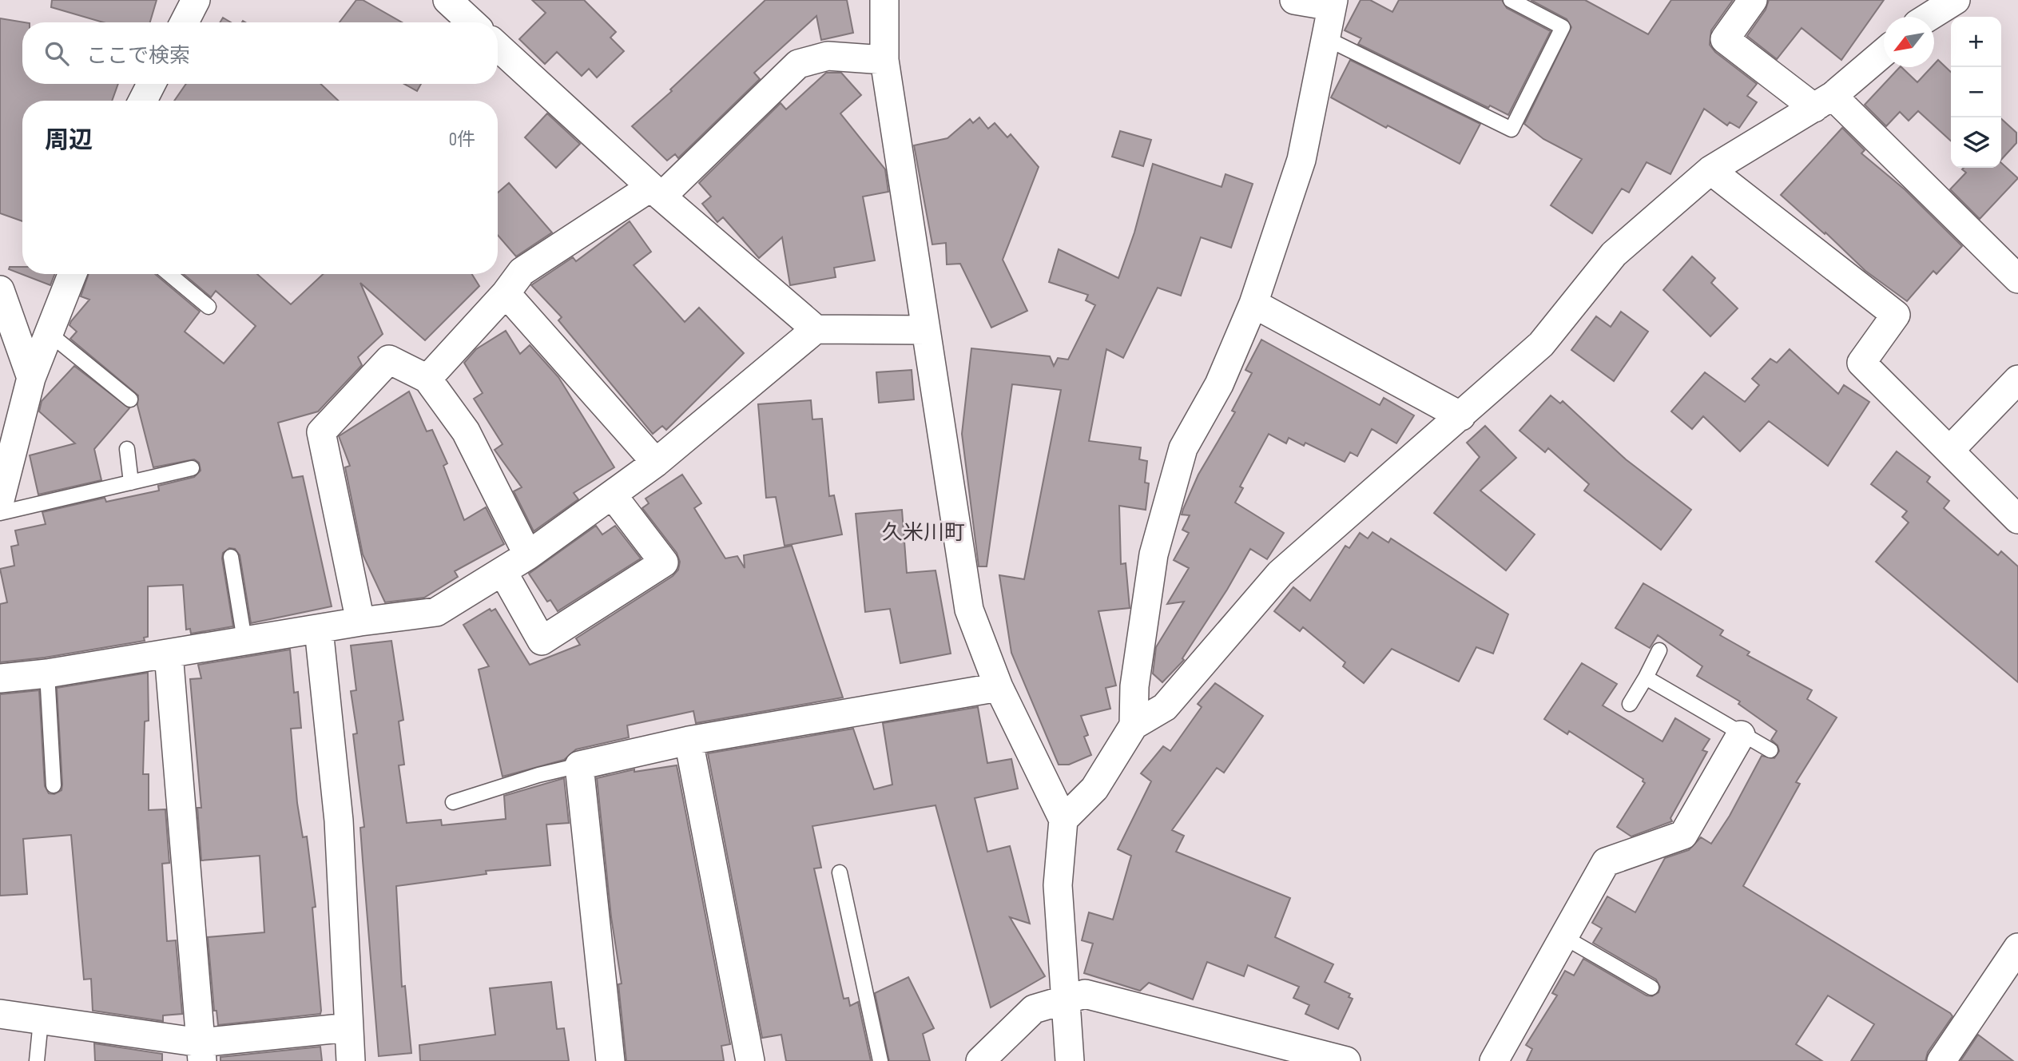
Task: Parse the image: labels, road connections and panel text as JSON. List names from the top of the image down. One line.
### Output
{"districts":["久米川町"],"north":"bottom left","page":{"map_buttons":["+","−"],"search":"ここで検索","heading":["周辺","0件"]}}
